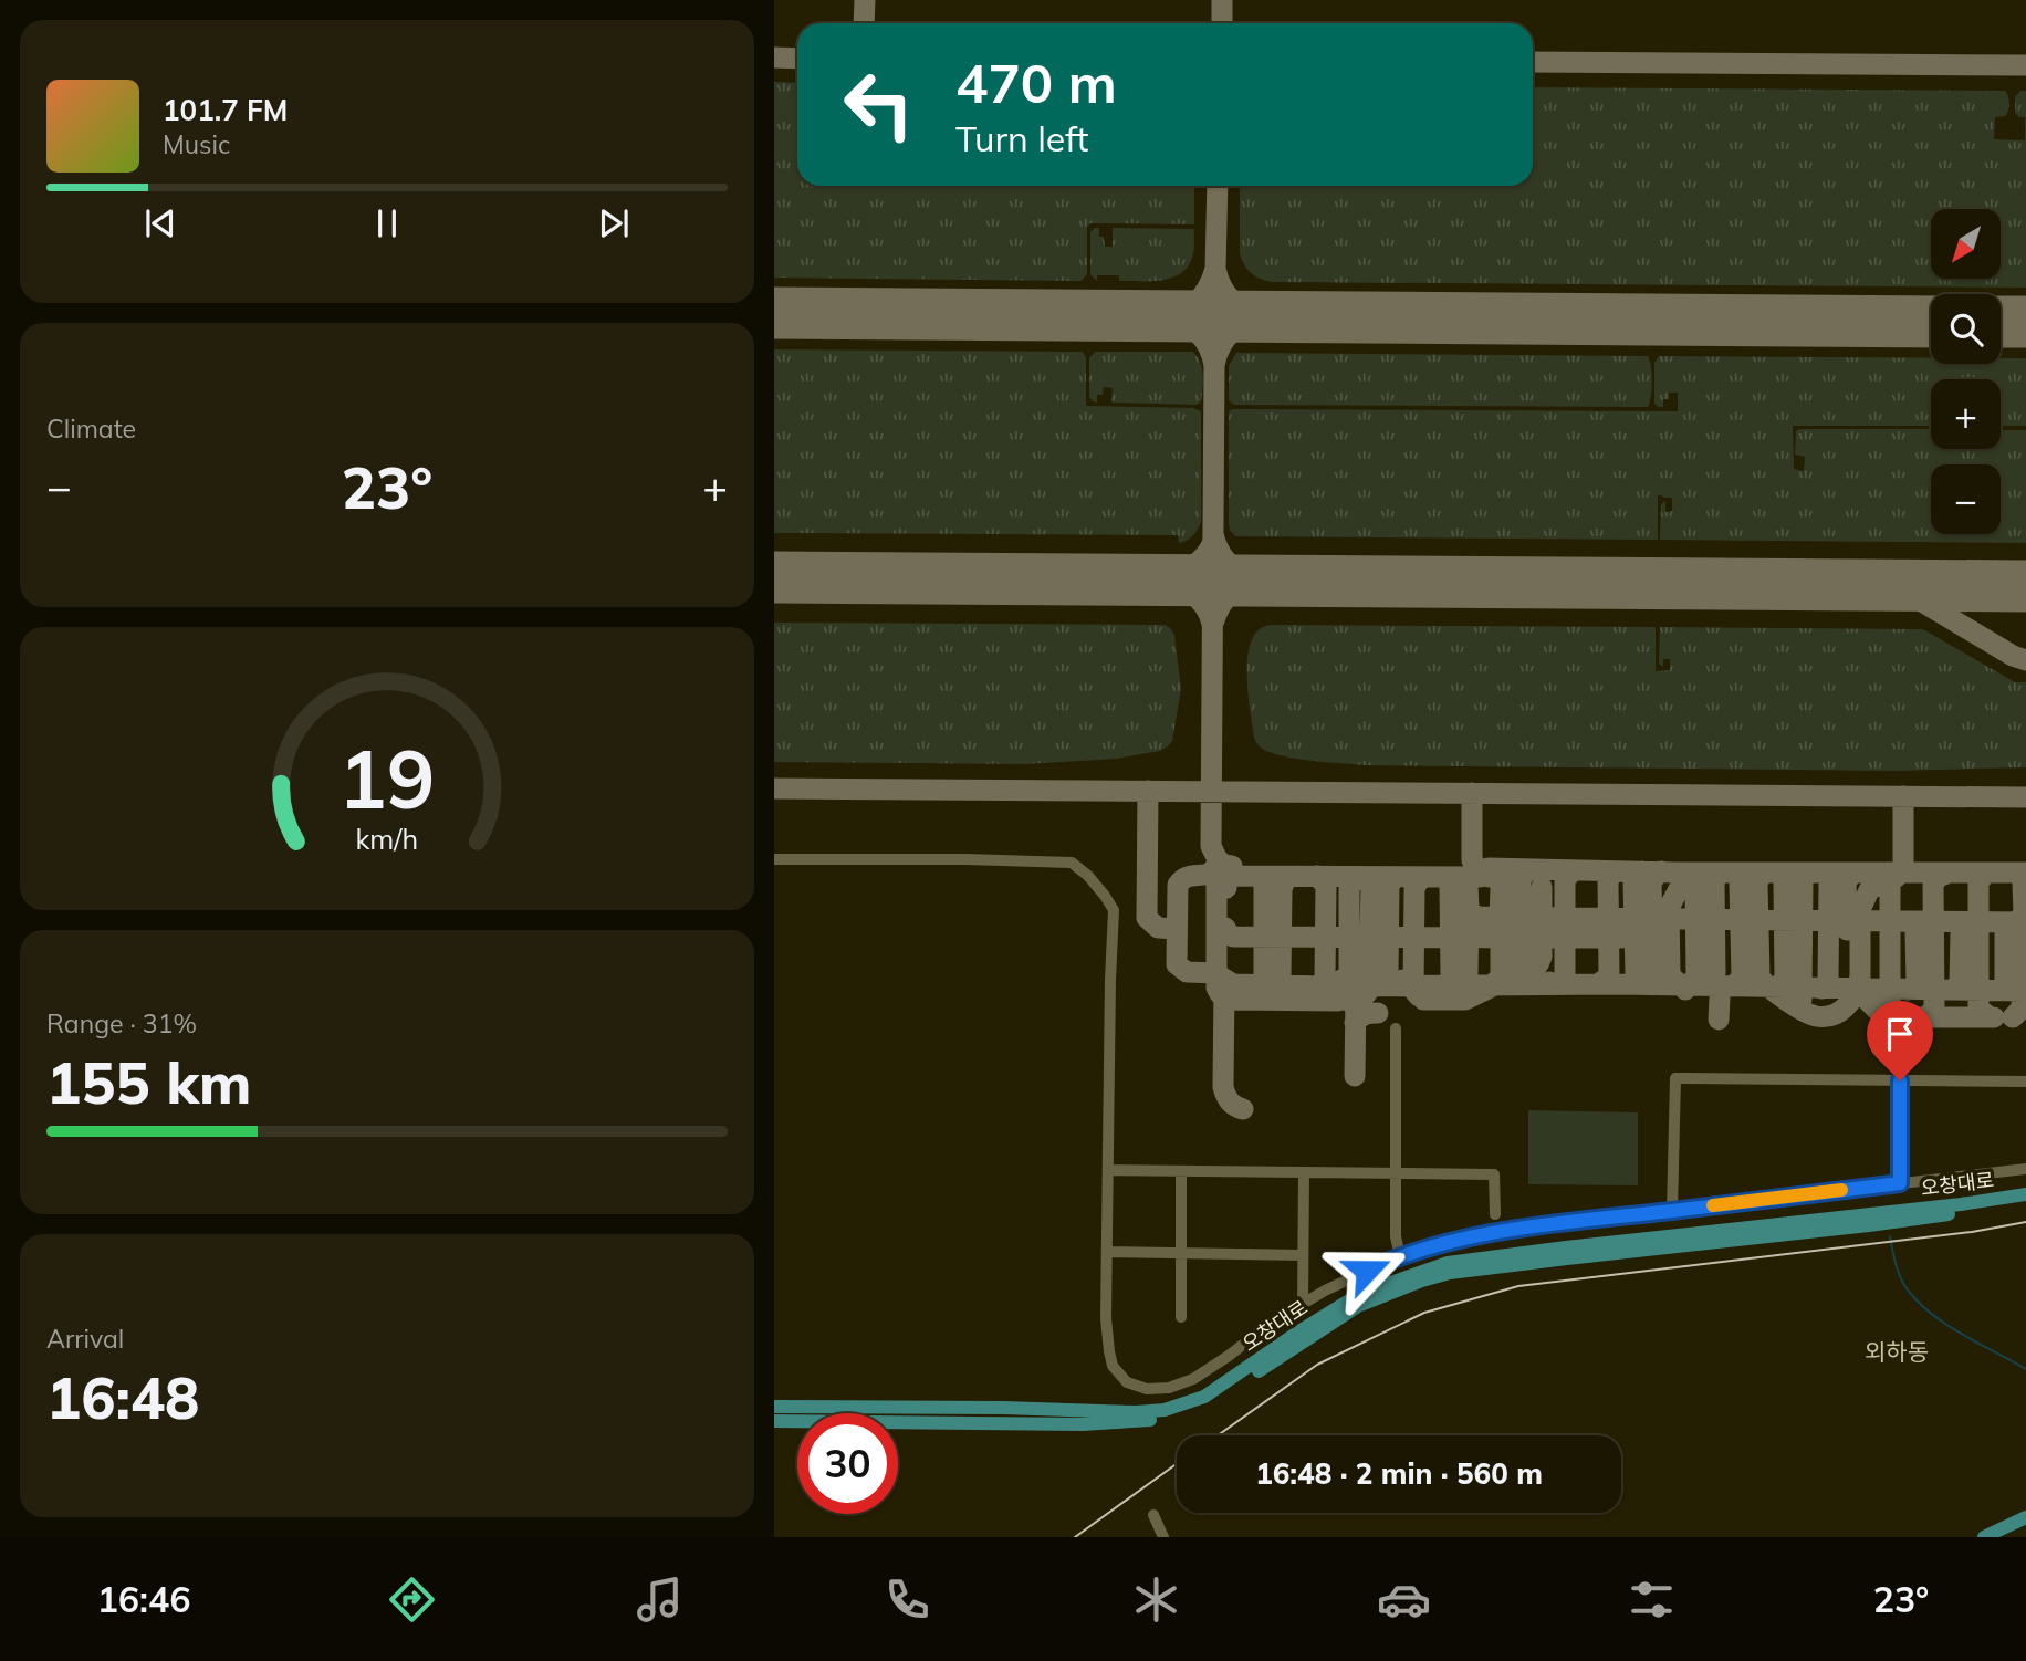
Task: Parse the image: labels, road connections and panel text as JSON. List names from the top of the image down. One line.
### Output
{"streets":{"main road":["오창대로"]},"districts":["외하동"],"north":"bottom left","page":{"turn":["470 m","Turn left"],"song":["101.7 FM","Music"],"map_buttons":["+","−"],"tile":["Climate",["Range · 31%","155 km"],["Arrival","16:48"]],"heat":["−","23°","+"],"limit":"30","trip":"16:48 · 2 min · 560 m","tabs":["16:46","23°"],"gauge":["19","km/h"]}}
